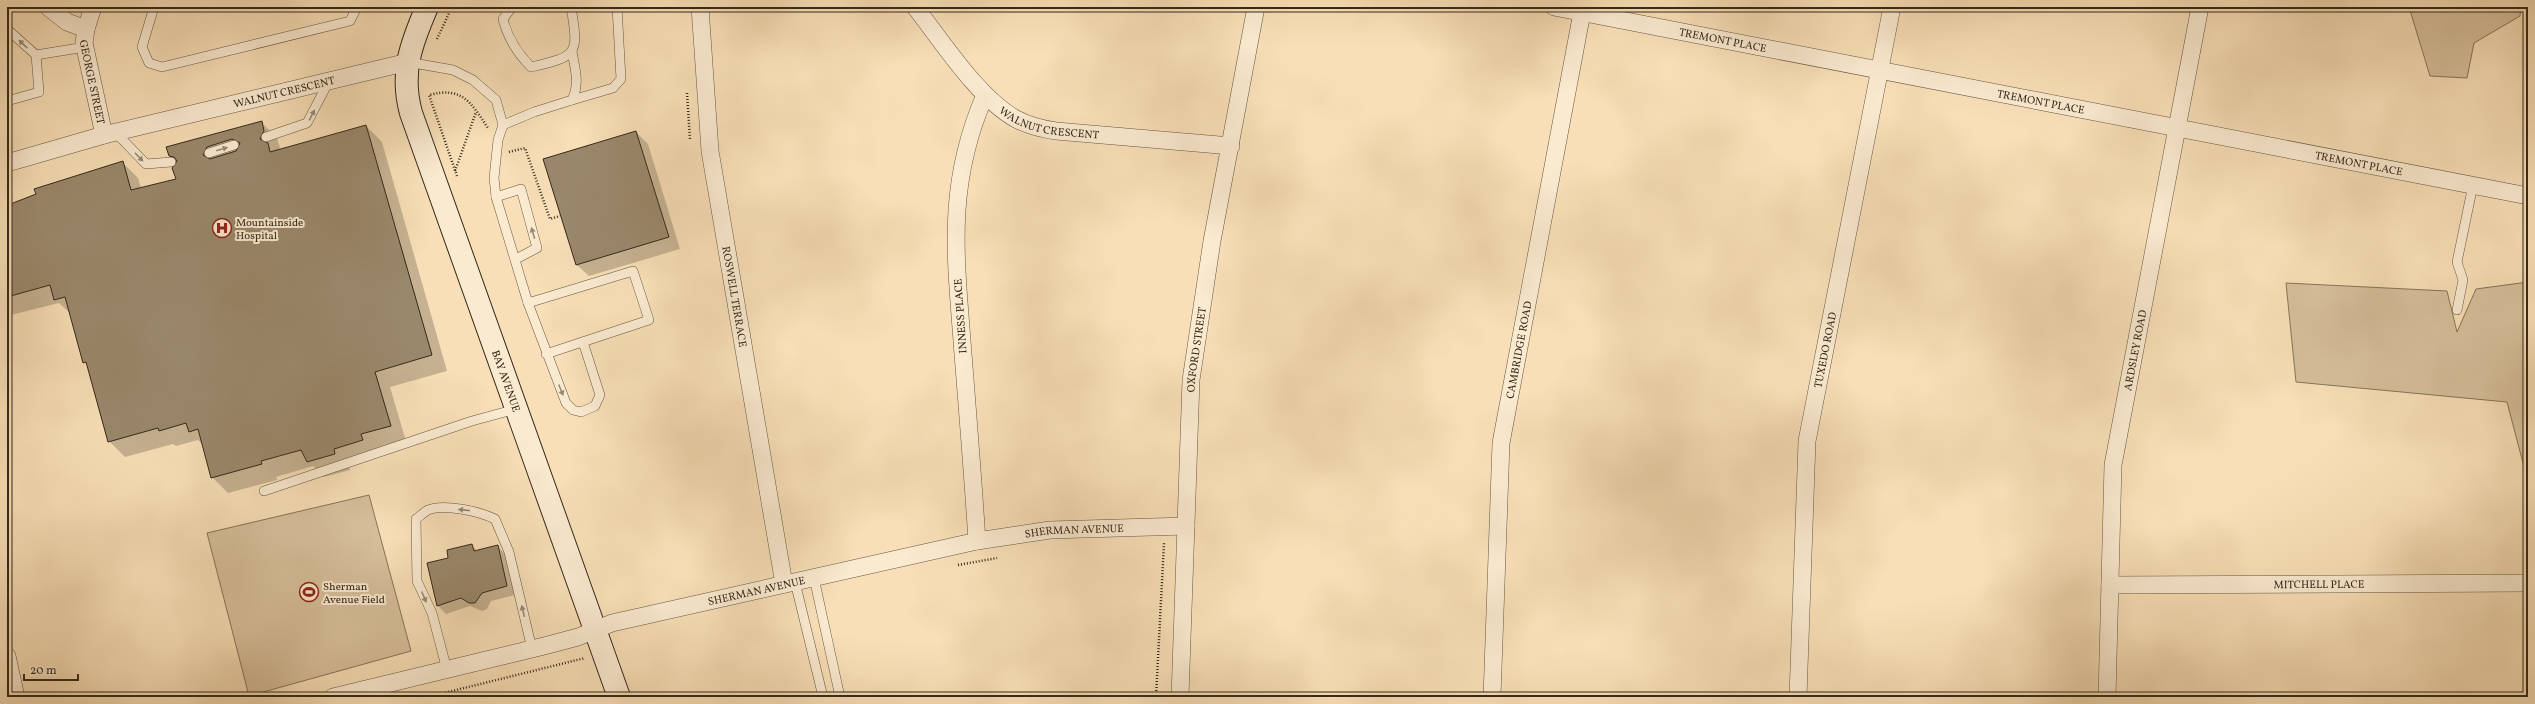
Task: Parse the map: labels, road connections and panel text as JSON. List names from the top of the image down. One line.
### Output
{"streets":{"street":["TREMONT PLACE","GEORGE STREET","WALNUT CRESCENT","ROSWELL TERRACE","INNESS PLACE","OXFORD STREET","CAMBRIDGE ROAD","TUXEDO ROAD","ARDSLEY ROAD","BAY AVENUE","SHERMAN AVENUE","MITCHELL PLACE"]},"crossings":[["TREMONT PLACE","CAMBRIDGE ROAD"],["TREMONT PLACE","TUXEDO ROAD"],["TREMONT PLACE","ARDSLEY ROAD"],["GEORGE STREET","WALNUT CRESCENT"],["WALNUT CRESCENT","INNESS PLACE"],["WALNUT CRESCENT","OXFORD STREET"],["WALNUT CRESCENT","BAY AVENUE"],["ROSWELL TERRACE","SHERMAN AVENUE"],["INNESS PLACE","SHERMAN AVENUE"],["OXFORD STREET","SHERMAN AVENUE"],["ARDSLEY ROAD","MITCHELL PLACE"],["BAY AVENUE","SHERMAN AVENUE"]],"places":{"hospital":["Mountainside Hospital"],"sports":["Sherman Avenue Field"]},"scale_bar":"20 m"}
